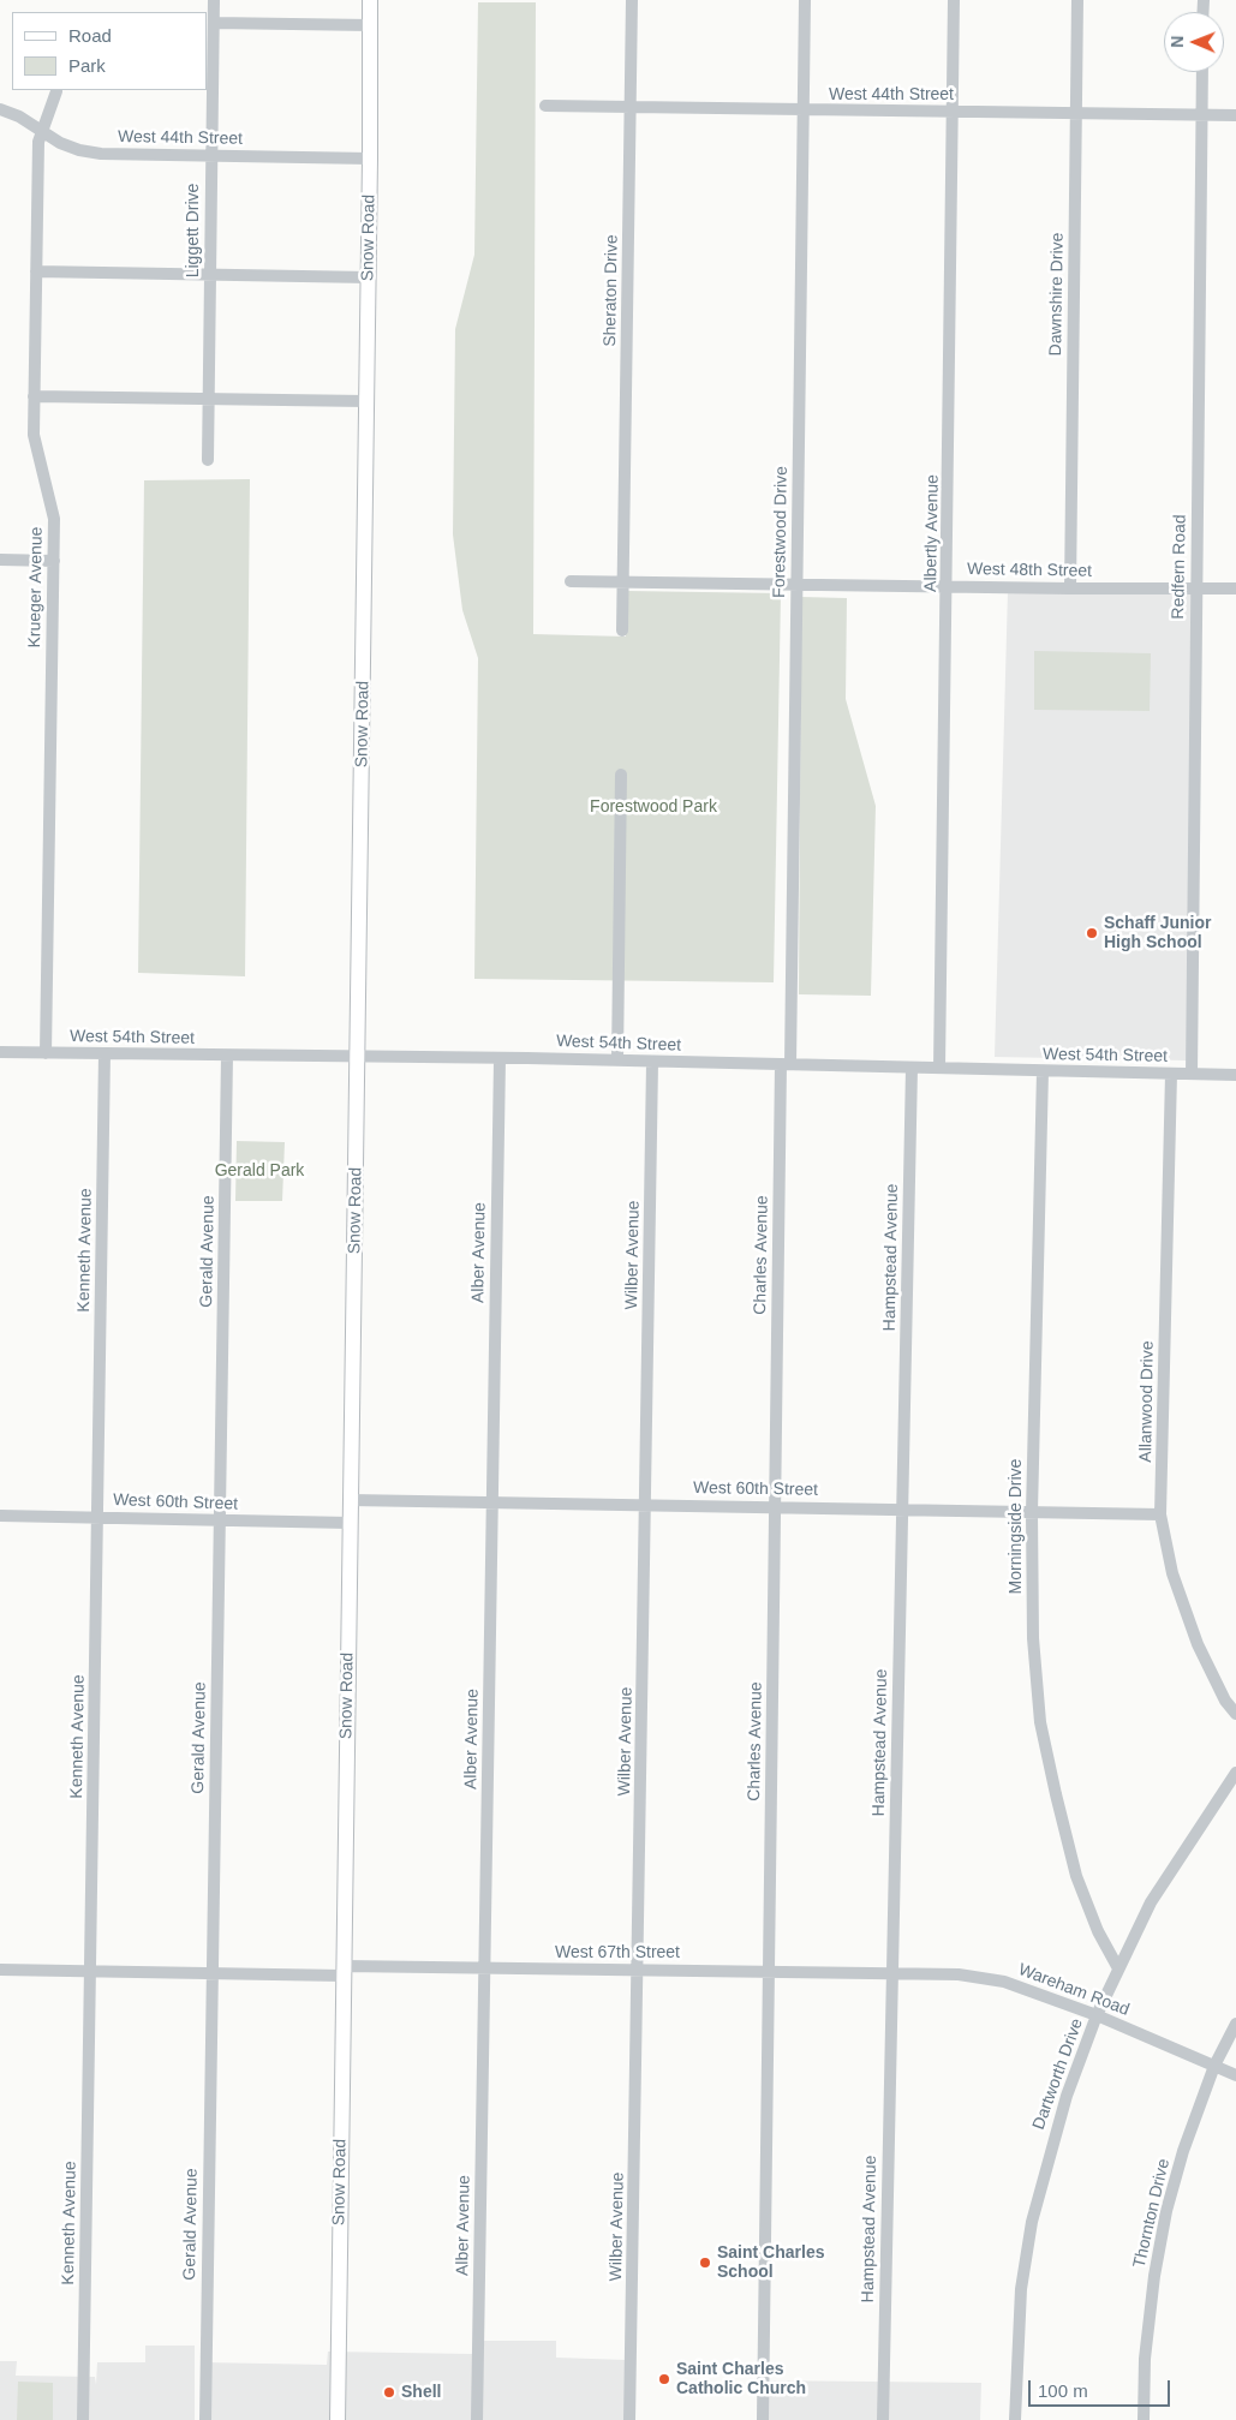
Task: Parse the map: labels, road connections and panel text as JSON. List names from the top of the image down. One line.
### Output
{"streets":{"main road":["Snow Road"],"street":["West 44th Street","Liggett Drive","Sheraton Drive","Dawnshire Drive","Forestwood Drive","Albertly Avenue","Redfern Road","West 48th Street","Krueger Avenue","West 54th Street","Kenneth Avenue","Gerald Avenue","Alber Avenue","Wilber Avenue","Charles Avenue","Hampstead Avenue","Allanwood Drive","West 60th Street","Morningside Drive","West 67th Street","Wareham Road","Dartworth Drive","Thornton Drive"]},"crossings":[["West 44th Street","Liggett Drive"],["West 44th Street","Snow Road"],["West 44th Street","Sheraton Drive"],["West 44th Street","Dawnshire Drive"],["West 44th Street","Forestwood Drive"],["West 44th Street","Albertly Avenue"],["West 44th Street","Redfern Road"],["West 44th Street","Krueger Avenue"],["Snow Road","West 54th Street"],["Snow Road","West 60th Street"],["Snow Road","West 67th Street"],["Sheraton Drive","West 48th Street"],["Dawnshire Drive","West 48th Street"],["Forestwood Drive","West 48th Street"],["Forestwood Drive","West 54th Street"],["Forestwood Drive","Charles Avenue"],["Albertly Avenue","West 48th Street"],["Albertly Avenue","West 54th Street"],["Redfern Road","West 48th Street"],["Redfern Road","West 54th Street"],["Krueger Avenue","West 54th Street"],["West 54th Street","Kenneth Avenue"],["West 54th Street","Gerald Avenue"],["West 54th Street","Alber Avenue"],["West 54th Street","Wilber Avenue"],["West 54th Street","Charles Avenue"],["West 54th Street","Hampstead Avenue"],["West 54th Street","Allanwood Drive"],["West 54th Street","Morningside Drive"],["Kenneth Avenue","West 60th Street"],["Kenneth Avenue","West 67th Street"],["Gerald Avenue","West 60th Street"],["Gerald Avenue","West 67th Street"],["Alber Avenue","West 60th Street"],["Alber Avenue","West 67th Street"],["Wilber Avenue","West 60th Street"],["Wilber Avenue","West 67th Street"],["Charles Avenue","West 60th Street"],["Charles Avenue","West 67th Street"],["Hampstead Avenue","West 60th Street"],["Hampstead Avenue","West 67th Street"],["Hampstead Avenue","Wareham Road"],["Allanwood Drive","West 60th Street"],["West 60th Street","Morningside Drive"],["Morningside Drive","Dartworth Drive"],["West 67th Street","Wareham Road"],["Wareham Road","Dartworth Drive"],["Wareham Road","Thornton Drive"]],"parks":["Forestwood Park","Gerald Park"],"places":["Schaff Junior High School","Saint Charles School","Saint Charles Catholic Church","Shell"],"legend":["Road","Park"],"scale_bar":"100 m","north":"left"}
